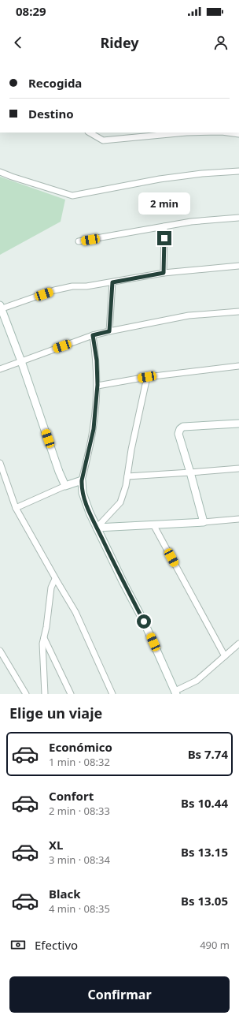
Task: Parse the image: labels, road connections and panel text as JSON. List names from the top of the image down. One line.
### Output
{"page":{"status":"08:29","header":"Ridey","banner":["Recogida","Destino"],"bubble":"2 min","heading":"Elige un viaje","list":[{"name":"Económico","note":"1 min · 08:32","value":"Bs 7.74"},{"name":"Confort","note":"2 min · 08:33","value":"Bs 10.44"},{"name":"XL","note":"3 min · 08:34","value":"Bs 13.15"},{"name":"Black","note":"4 min · 08:35","value":"Bs 13.05"}],"pay":["Efectivo","490 m"],"buttons":"Confirmar"}}
